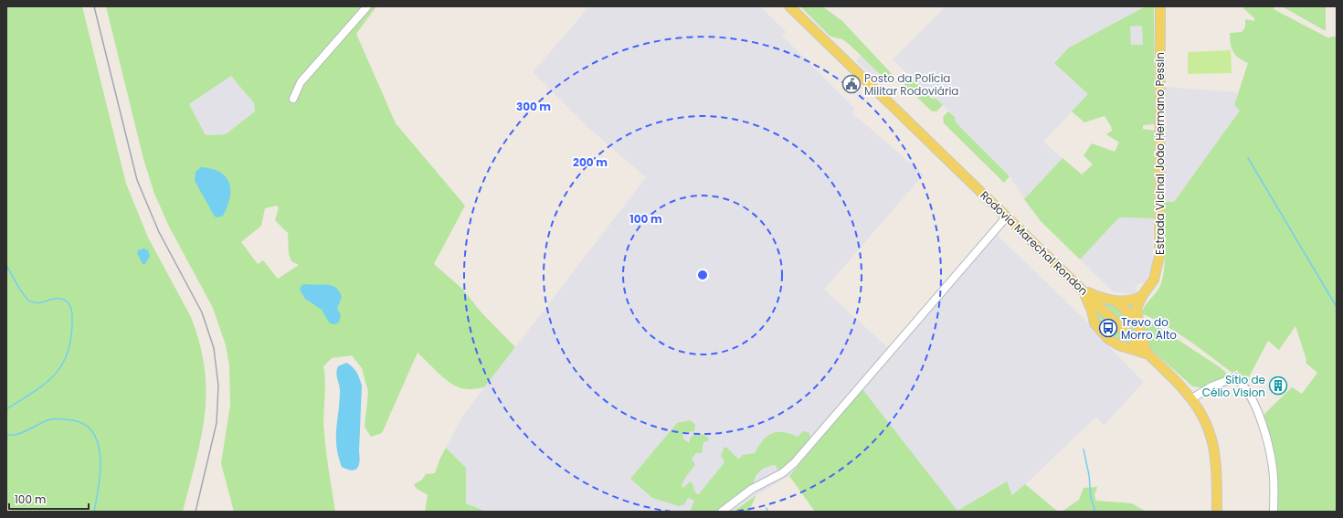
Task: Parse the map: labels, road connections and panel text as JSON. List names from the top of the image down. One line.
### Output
{"streets":{"main road":["Estrada Vicinal João Hermano Pessin","Rodovia Marechal Rondon"]},"crossings":[["Estrada Vicinal João Hermano Pessin","Rodovia Marechal Rondon"]],"places":{"public building":["Posto da Polícia Militar Rodoviária"],"bus stop":["Trevo do Morro Alto"],"building":["Sítio de Célio Vision"]},"scale_bar":"100 m","rings":["300 m","200 m","100 m"]}
